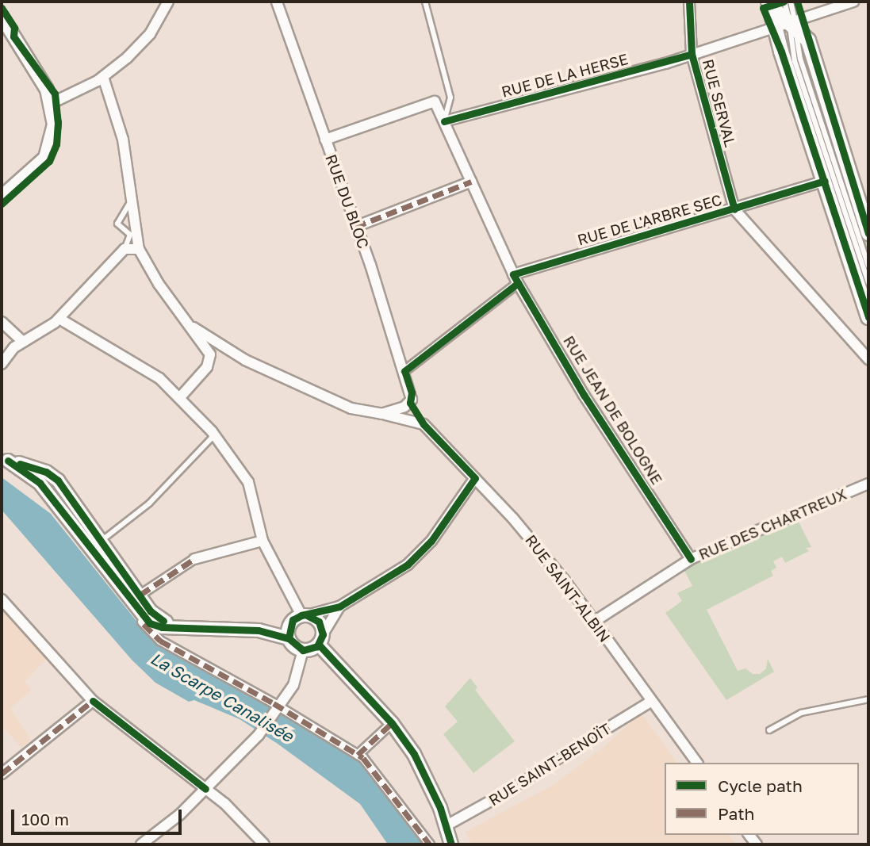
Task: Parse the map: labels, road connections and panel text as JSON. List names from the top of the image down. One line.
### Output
{"streets":{"street":["RUE DE LA HERSE","RUE SERVAL","RUE DU BLOC","RUE DE L'ARBRE SEC","RUE JEAN DE BOLOGNE","RUE DES CHARTREUX","RUE SAINT-ALBIN","RUE SAINT-BENOÏT"]},"crossings":[["RUE DE LA HERSE","RUE SERVAL"],["RUE DE LA HERSE","RUE JEAN DE BOLOGNE"],["RUE SERVAL","RUE DE L'ARBRE SEC"],["RUE DU BLOC","RUE JEAN DE BOLOGNE"],["RUE DU BLOC","RUE SAINT-ALBIN"],["RUE DE L'ARBRE SEC","RUE JEAN DE BOLOGNE"],["RUE JEAN DE BOLOGNE","RUE DES CHARTREUX"],["RUE DES CHARTREUX","RUE SAINT-ALBIN"],["RUE SAINT-ALBIN","RUE SAINT-BENOÏT"]],"water":["La Scarpe Canalisée"],"legend":["Cycle path","Path"],"scale_bar":"100 m"}
